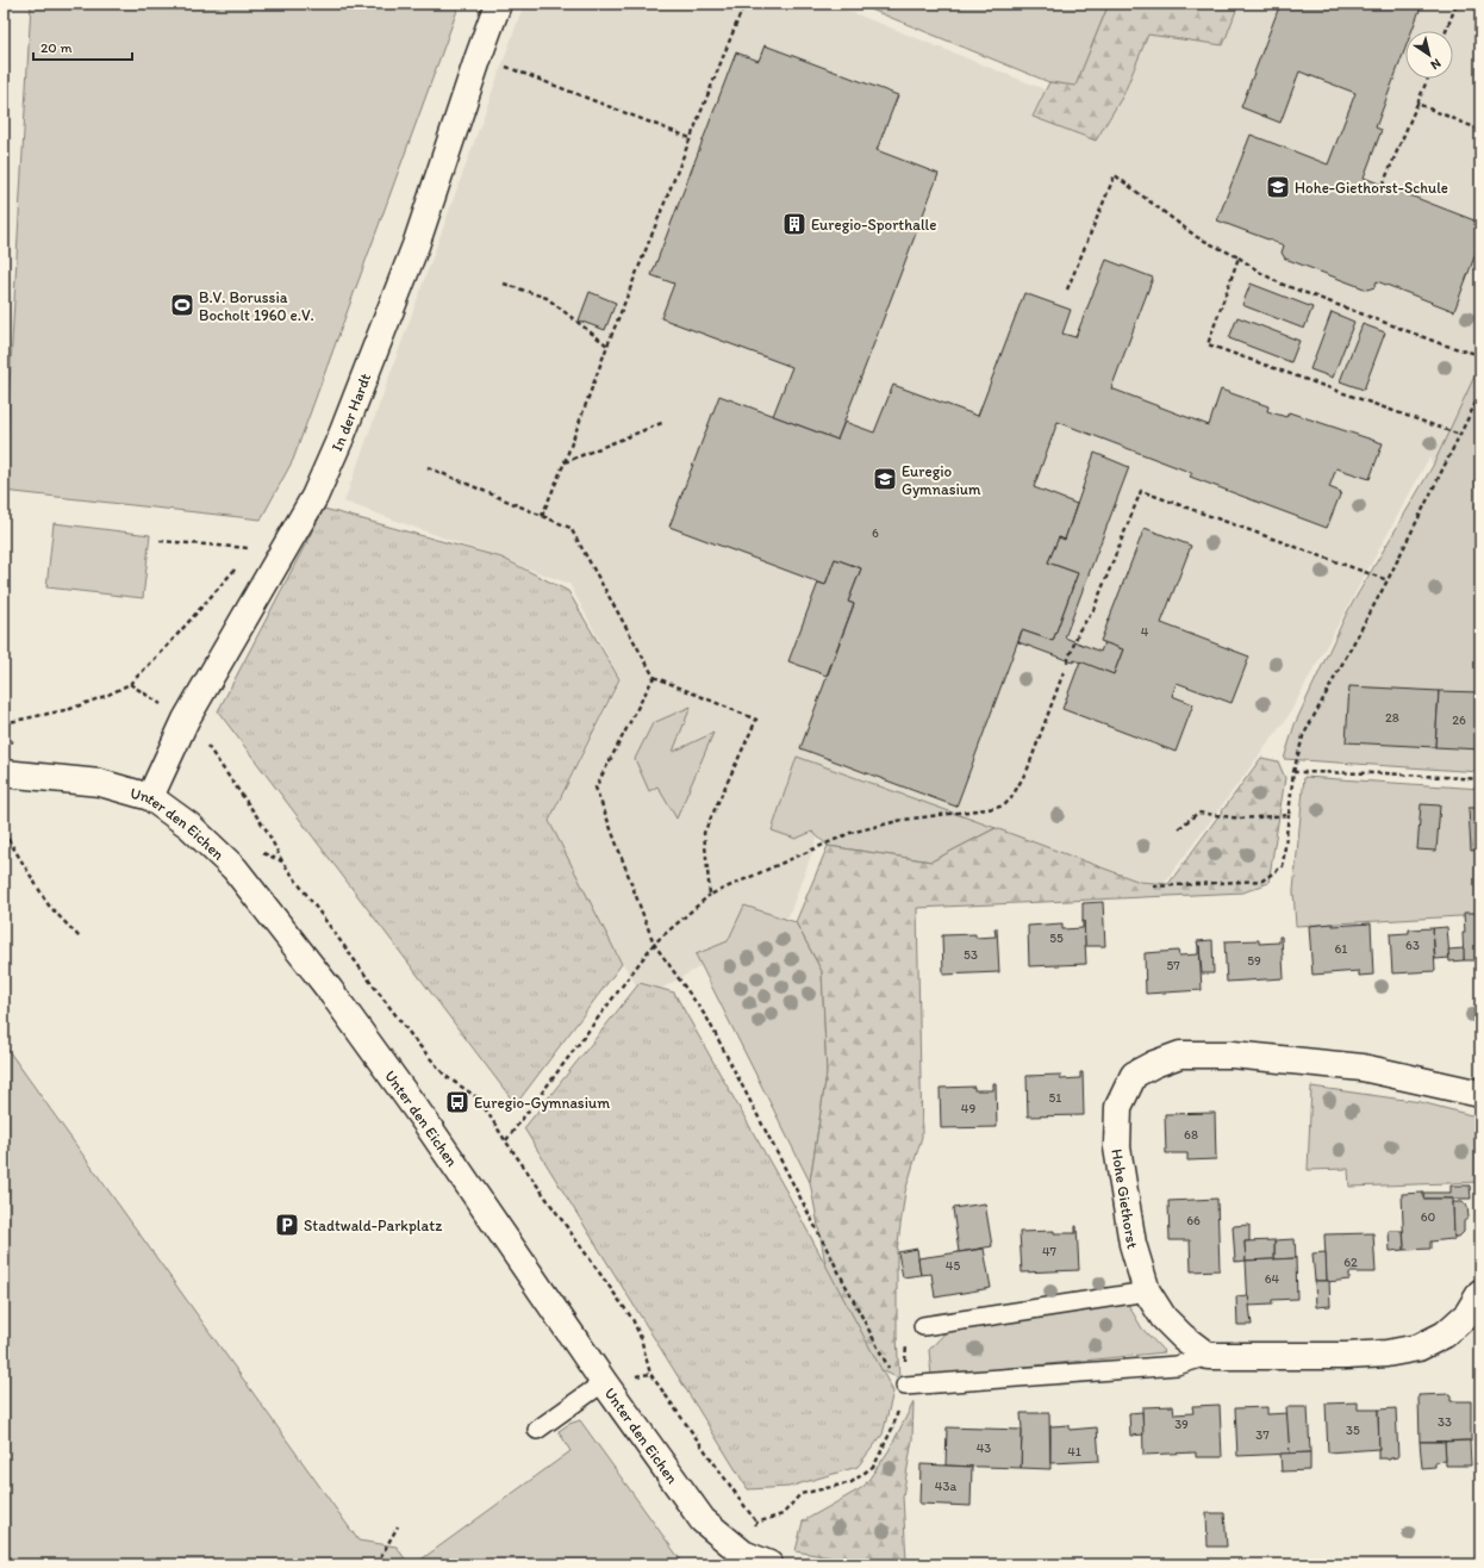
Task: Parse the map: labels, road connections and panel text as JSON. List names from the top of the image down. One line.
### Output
{"streets":{"street":["In der Hardt","Unter den Eichen","Hohe Giethorst"]},"crossings":[["In der Hardt","Unter den Eichen"]],"places":{"school or university":["Hohe-Giethorst-Schule","Euregio Gymnasium"],"building":["Euregio-Sporthalle"],"sports":["B.V. Borussia Bocholt 1960 e.V."],"bus stop":["Euregio-Gymnasium"],"parking":["Stadtwald-Parkplatz"]},"house_numbers":["6","4","28","26","55","63","61","53","59","57","51","49","68","60","66","47","62","45","64","33","39","35","37","43","41","43a"],"scale_bar":"20 m","north":"bottom right"}
